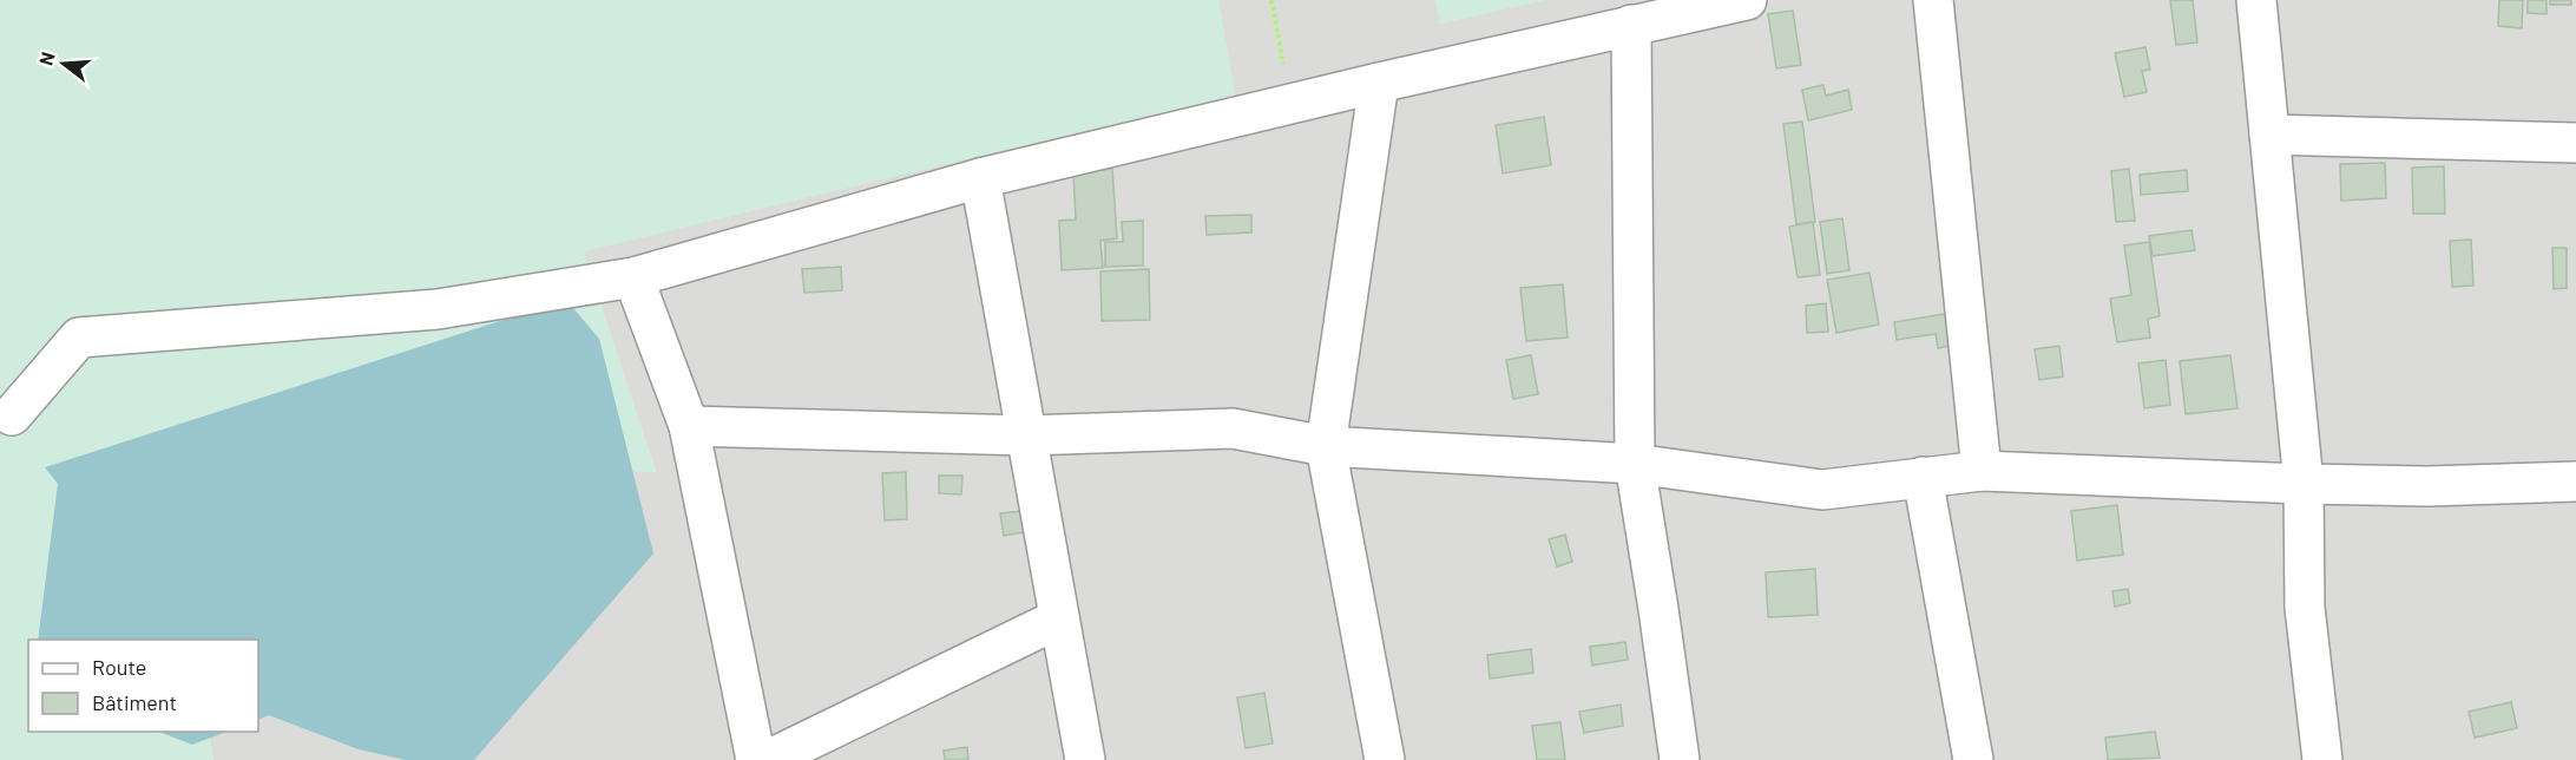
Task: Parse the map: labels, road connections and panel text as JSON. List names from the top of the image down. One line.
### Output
{"legend":["Route","Bâtiment"],"north":"left"}
